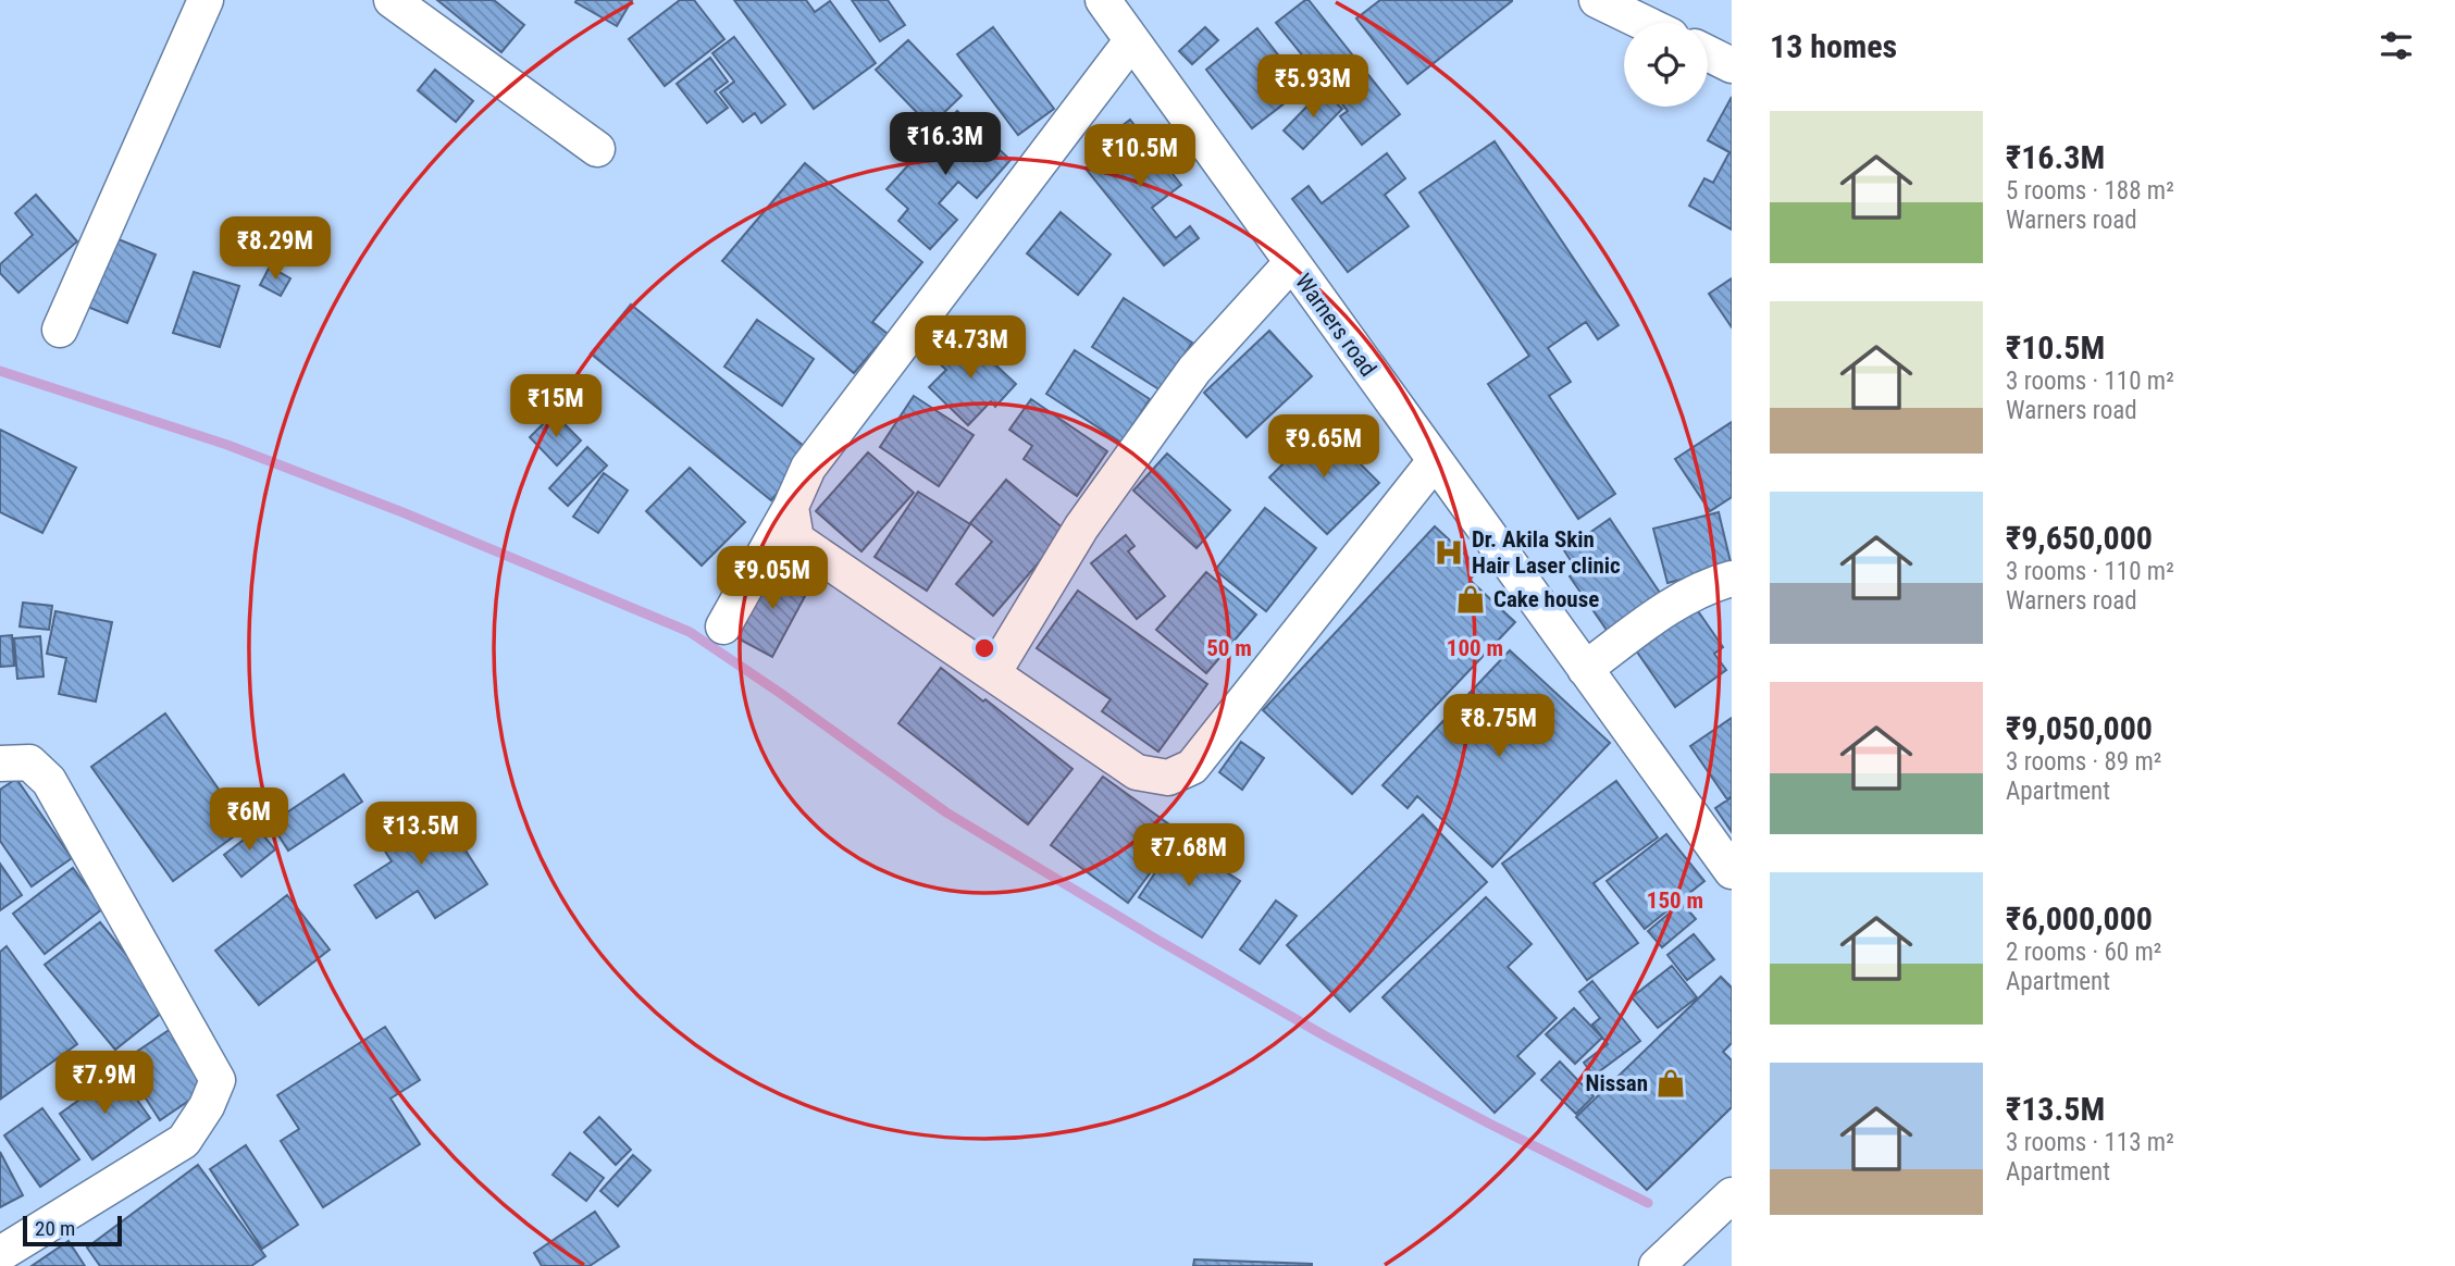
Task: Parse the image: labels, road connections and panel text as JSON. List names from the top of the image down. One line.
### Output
{"streets":{"street":["Warners road"]},"places":{"hospital":["Dr. Akila Skin Hair Laser clinic"],"shop":["Cake house","Nissan"]},"scale_bar":"20 m","page":{"heading":"13 homes","price":["₹5.93M","₹16.3M","₹10.5M","₹8.29M","₹4.73M","₹15M","₹9.65M","₹9.05M","₹8.75M","₹6M","₹13.5M","₹7.68M","₹7.9M"],"list":[{"name":"₹16.3M","note":"5 rooms · 188 m² · Warners road"},{"name":"₹10.5M","note":"3 rooms · 110 m² · Warners road"},{"name":"₹9,650,000","note":"3 rooms · 110 m² · Warners road"},{"name":"₹9,050,000","note":"3 rooms · 89 m² · Apartment"},{"name":"₹6,000,000","note":"2 rooms · 60 m² · Apartment"},{"name":"₹13.5M","note":"3 rooms · 113 m² · Apartment"}],"scale":"20 m"},"rings":["50 m","100 m","150 m"]}
